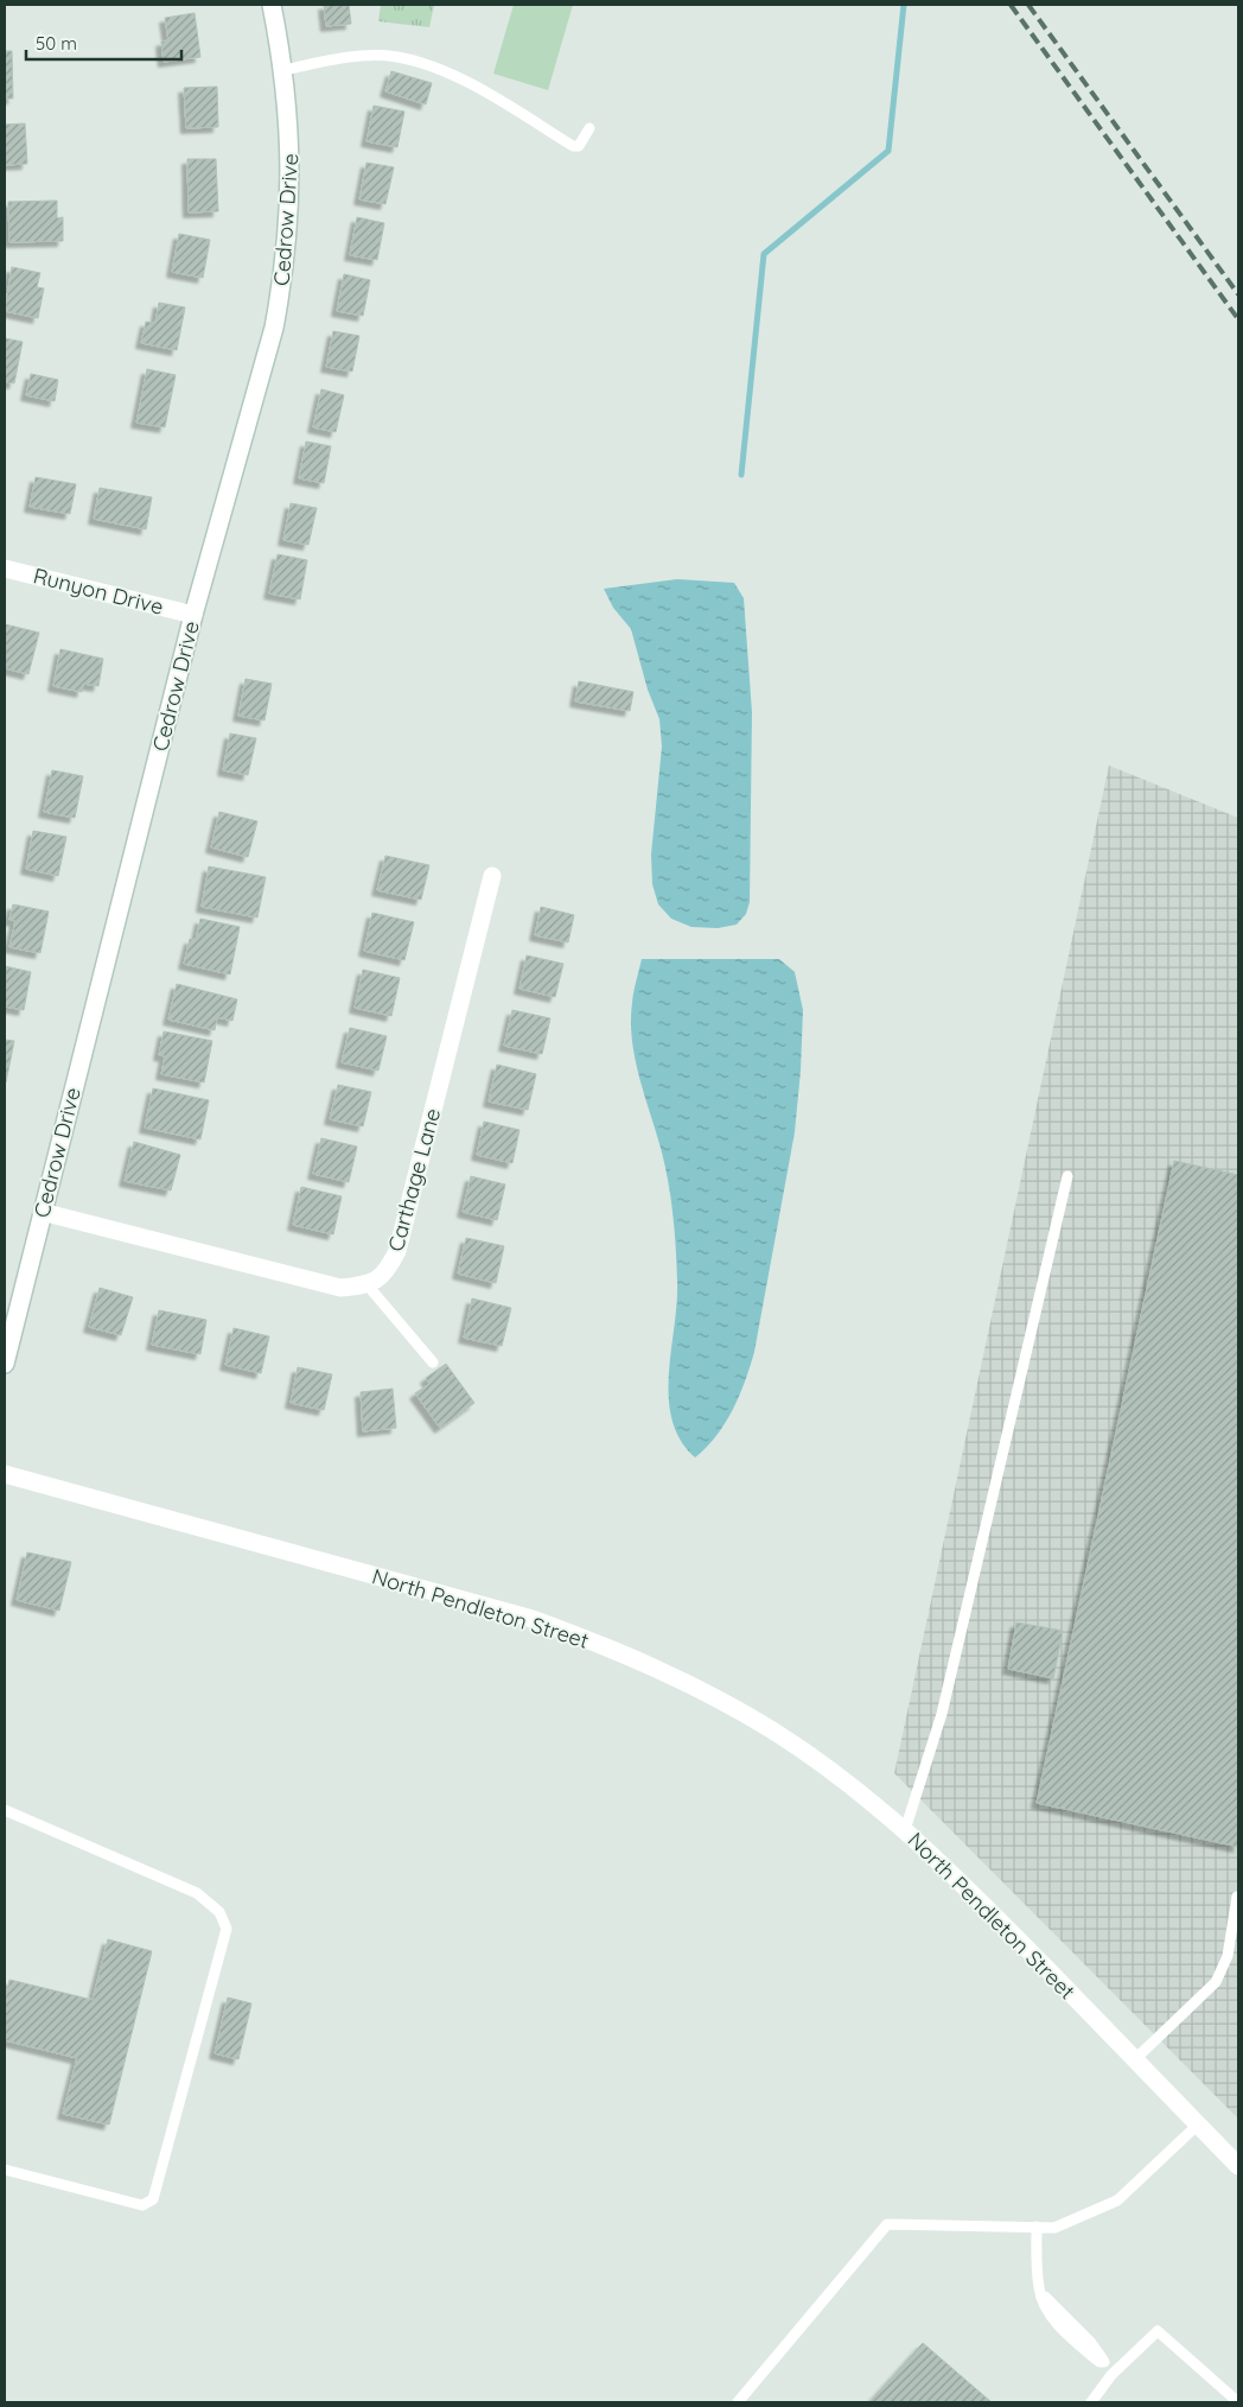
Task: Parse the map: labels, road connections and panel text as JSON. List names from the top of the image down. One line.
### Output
{"streets":{"street":["Cedrow Drive","Runyon Drive","Carthage Lane","North Pendleton Street"]},"crossings":[["Cedrow Drive","Runyon Drive"]],"scale_bar":"50 m"}
